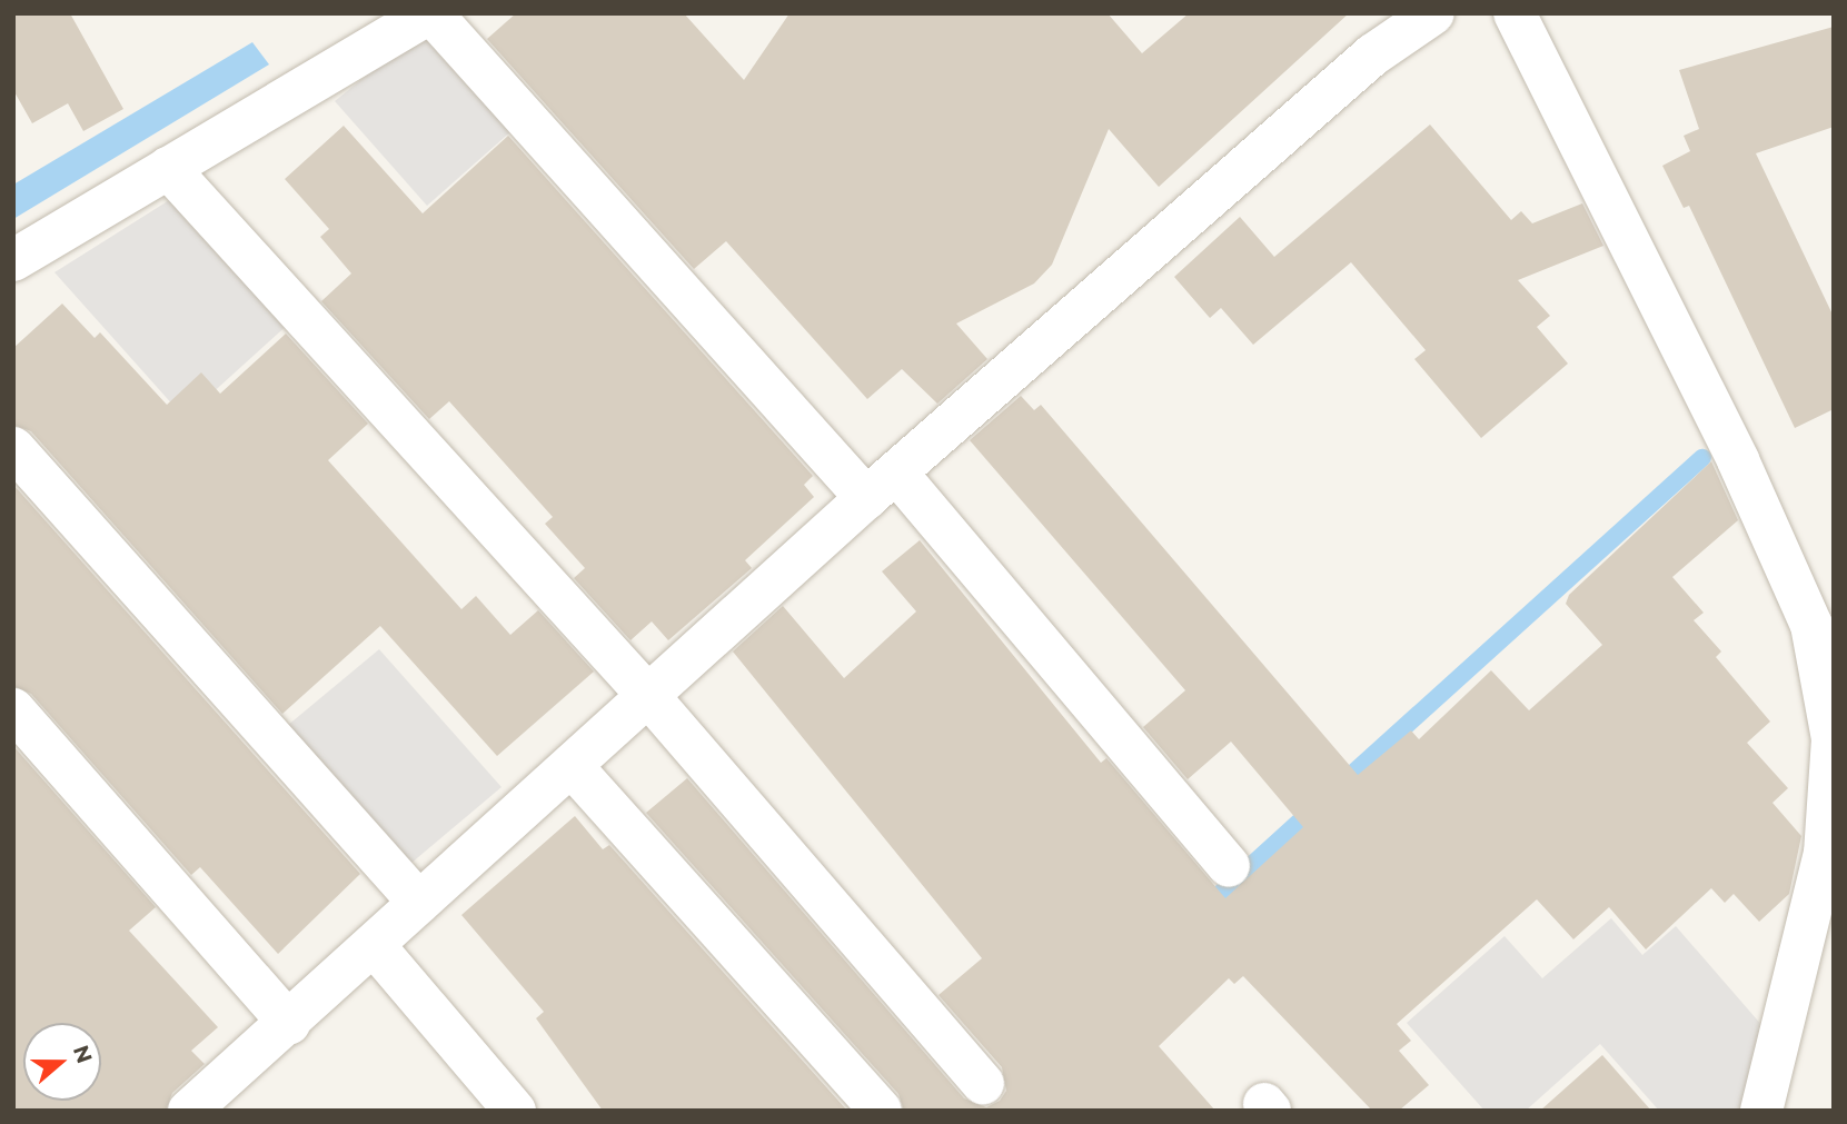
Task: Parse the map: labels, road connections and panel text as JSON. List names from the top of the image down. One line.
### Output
{"north":"right"}
